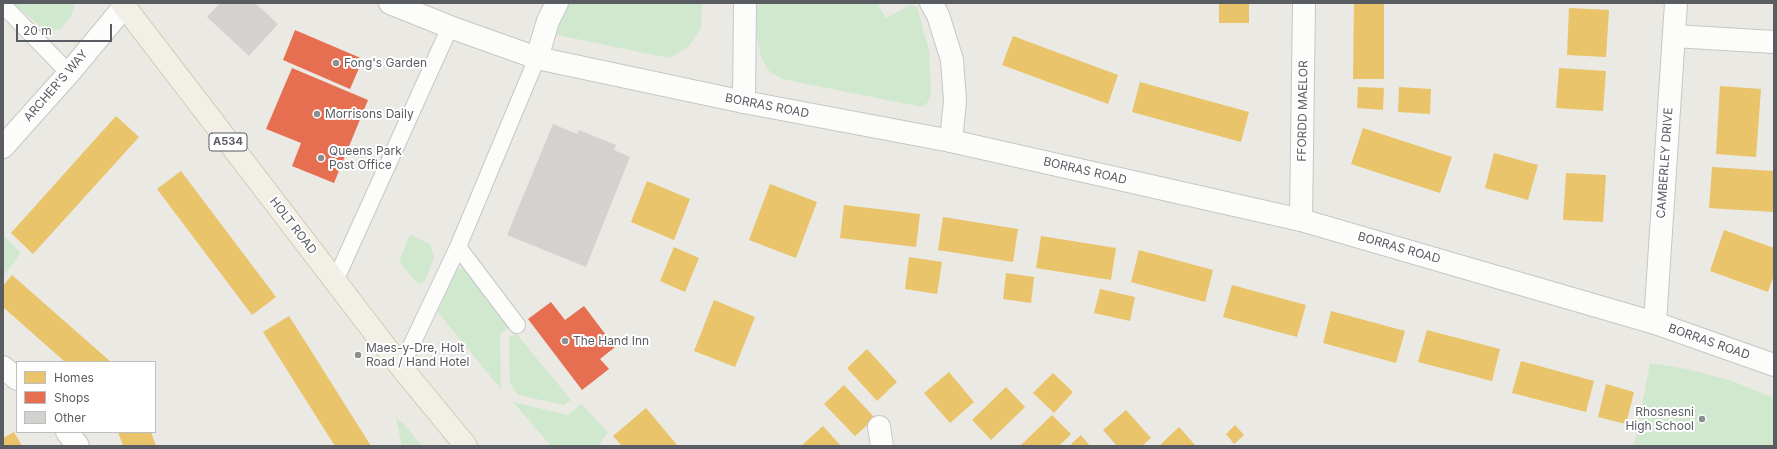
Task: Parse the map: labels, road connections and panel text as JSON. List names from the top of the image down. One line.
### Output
{"streets":{"main road":["A534","HOLT ROAD"],"street":["ARCHER'S WAY","BORRAS ROAD","FFORDD MAELOR","CAMBERLEY DRIVE"]},"crossings":[["ARCHER'S WAY","HOLT ROAD"],["BORRAS ROAD","FFORDD MAELOR"],["BORRAS ROAD","CAMBERLEY DRIVE"]],"places":["Fong's Garden","Morrisons Daily","Queens Park Post Office","The Hand Inn","Maes-y-Dre, Holt Road / Hand Hotel","Rhosnesni High School"],"legend":["Homes","Shops","Other"],"scale_bar":"20 m"}
